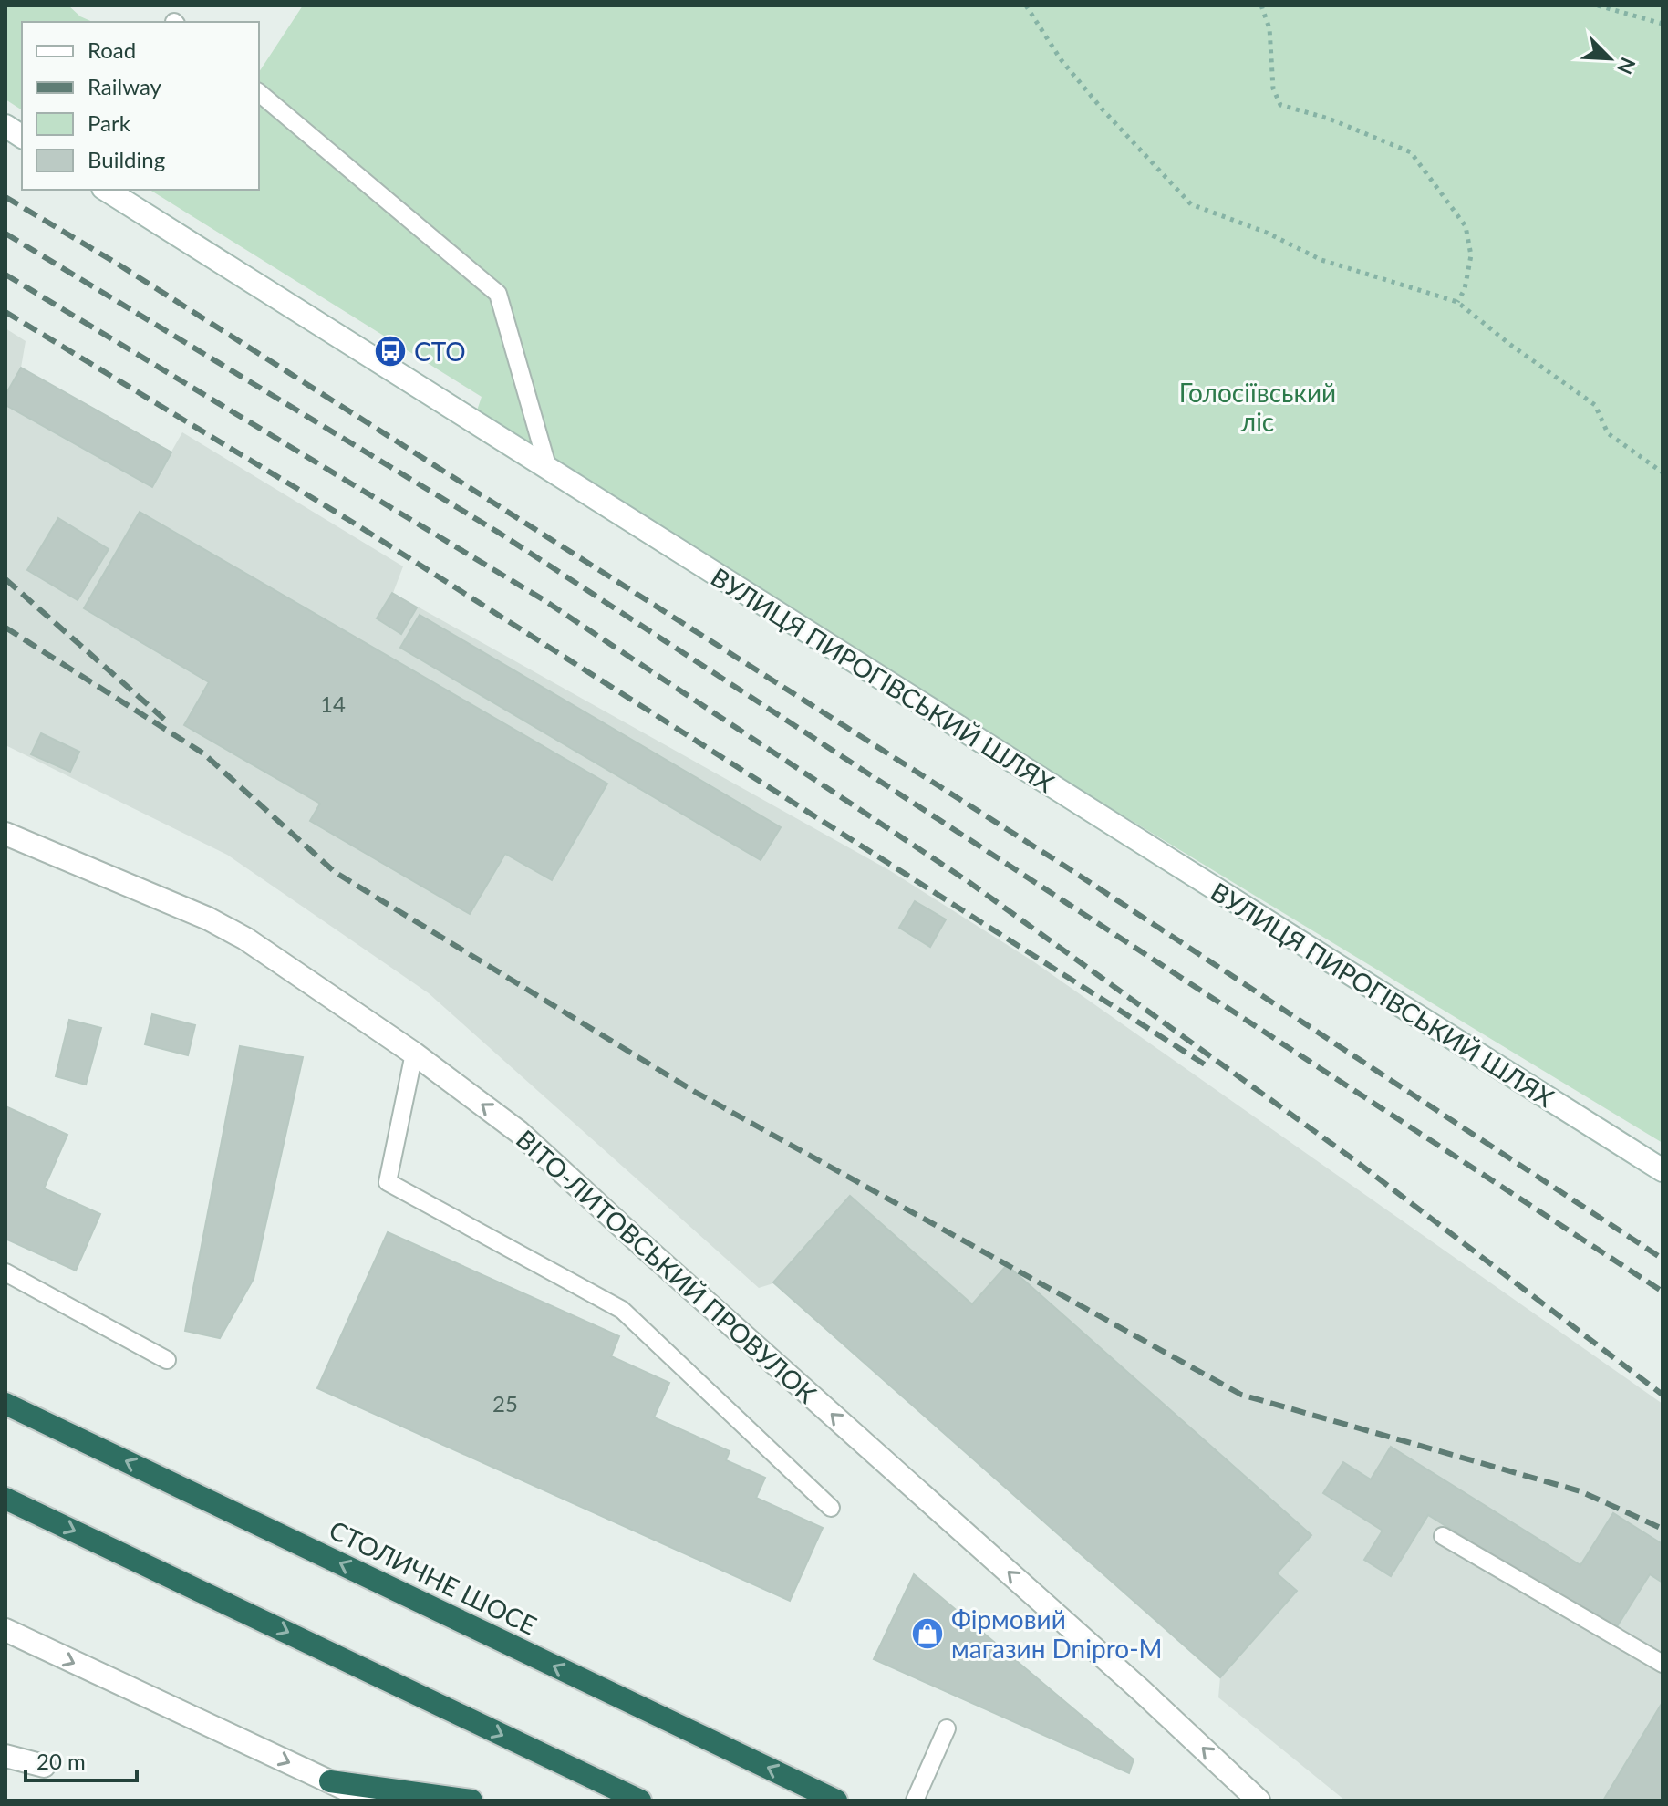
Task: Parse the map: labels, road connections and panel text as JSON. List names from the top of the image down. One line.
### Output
{"streets":{"highway":["СТОЛИЧНЕ ШОСЕ"],"street":["ВУЛИЦЯ ПИРОГІВСЬКИЙ ШЛЯХ","ВІТО-ЛИТОВСЬКИЙ ПРОВУЛОК"]},"one_way":["ВІТО-ЛИТОВСЬКИЙ ПРОВУЛОК"],"parks":["Голосіївський ліс"],"places":{"bus stop":["СТО"],"shop":["Фірмовий магазин Dnipro-M"]},"house_numbers":["14","25"],"legend":["Road","Railway","Park","Building"],"scale_bar":"20 m","north":"bottom right"}
